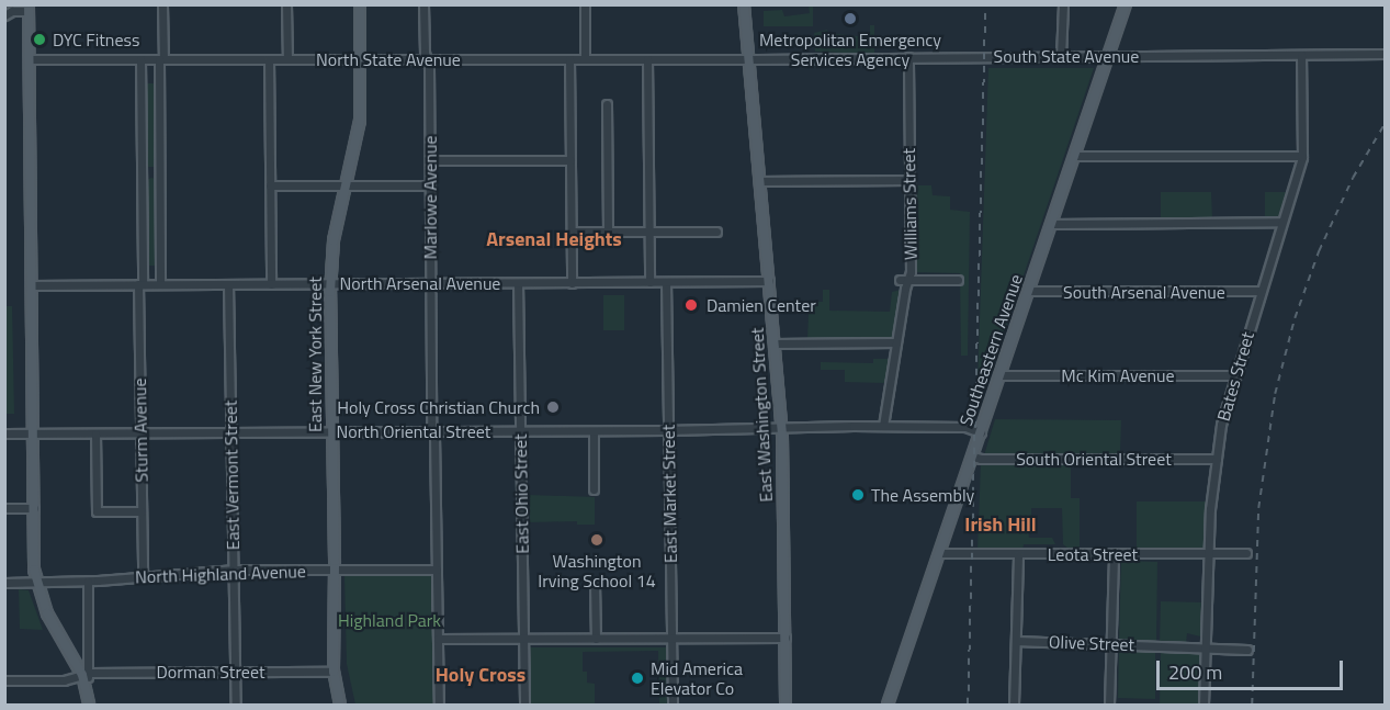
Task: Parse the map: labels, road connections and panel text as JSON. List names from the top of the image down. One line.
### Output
{"streets":{"main road":["Southeastern Avenue","East New York Street","East Washington Street"],"street":["South State Avenue","North State Avenue","Marlowe Avenue","Williams Street","North Arsenal Avenue","South Arsenal Avenue","Mc Kim Avenue","Bates Street","Sturm Avenue","North Oriental Street","South Oriental Street","East Vermont Street","East Ohio Street","East Market Street","Leota Street","North Highland Avenue","Olive Street","Dorman Street"]},"crossings":[["South State Avenue","North State Avenue"],["South State Avenue","Williams Street"],["South State Avenue","Southeastern Avenue"],["South State Avenue","Bates Street"],["South State Avenue","East Washington Street"],["North State Avenue","Marlowe Avenue"],["North State Avenue","East New York Street"],["North State Avenue","East Washington Street"],["North State Avenue","Sturm Avenue"],["Marlowe Avenue","North Arsenal Avenue"],["Marlowe Avenue","North Oriental Street"],["Marlowe Avenue","North Highland Avenue"],["North Arsenal Avenue","East New York Street"],["North Arsenal Avenue","East Washington Street"],["North Arsenal Avenue","Sturm Avenue"],["North Arsenal Avenue","East Vermont Street"],["North Arsenal Avenue","East Ohio Street"],["North Arsenal Avenue","East Market Street"],["South Arsenal Avenue","Southeastern Avenue"],["South Arsenal Avenue","Bates Street"],["Southeastern Avenue","Mc Kim Avenue"],["Southeastern Avenue","South Oriental Street"],["Southeastern Avenue","Leota Street"],["East New York Street","North Oriental Street"],["East New York Street","North Highland Avenue"],["East New York Street","Dorman Street"],["Mc Kim Avenue","Bates Street"],["Bates Street","South Oriental Street"],["Bates Street","Leota Street"],["Bates Street","Olive Street"],["East Washington Street","North Oriental Street"],["Sturm Avenue","North Oriental Street"],["Sturm Avenue","North Highland Avenue"],["North Oriental Street","East Vermont Street"],["North Oriental Street","East Ohio Street"],["North Oriental Street","East Market Street"],["East Vermont Street","North Highland Avenue"],["East Vermont Street","Dorman Street"]],"districts":["Arsenal Heights","Irish Hill","Holy Cross"],"parks":["Highland Park"],"places":["Metropolitan Emergency Services Agency","DYC Fitness","Damien Center","Holy Cross Christian Church","The Assembly","Washington Irving School 14","Mid America Elevator Co"],"scale_bar":"200 m"}
